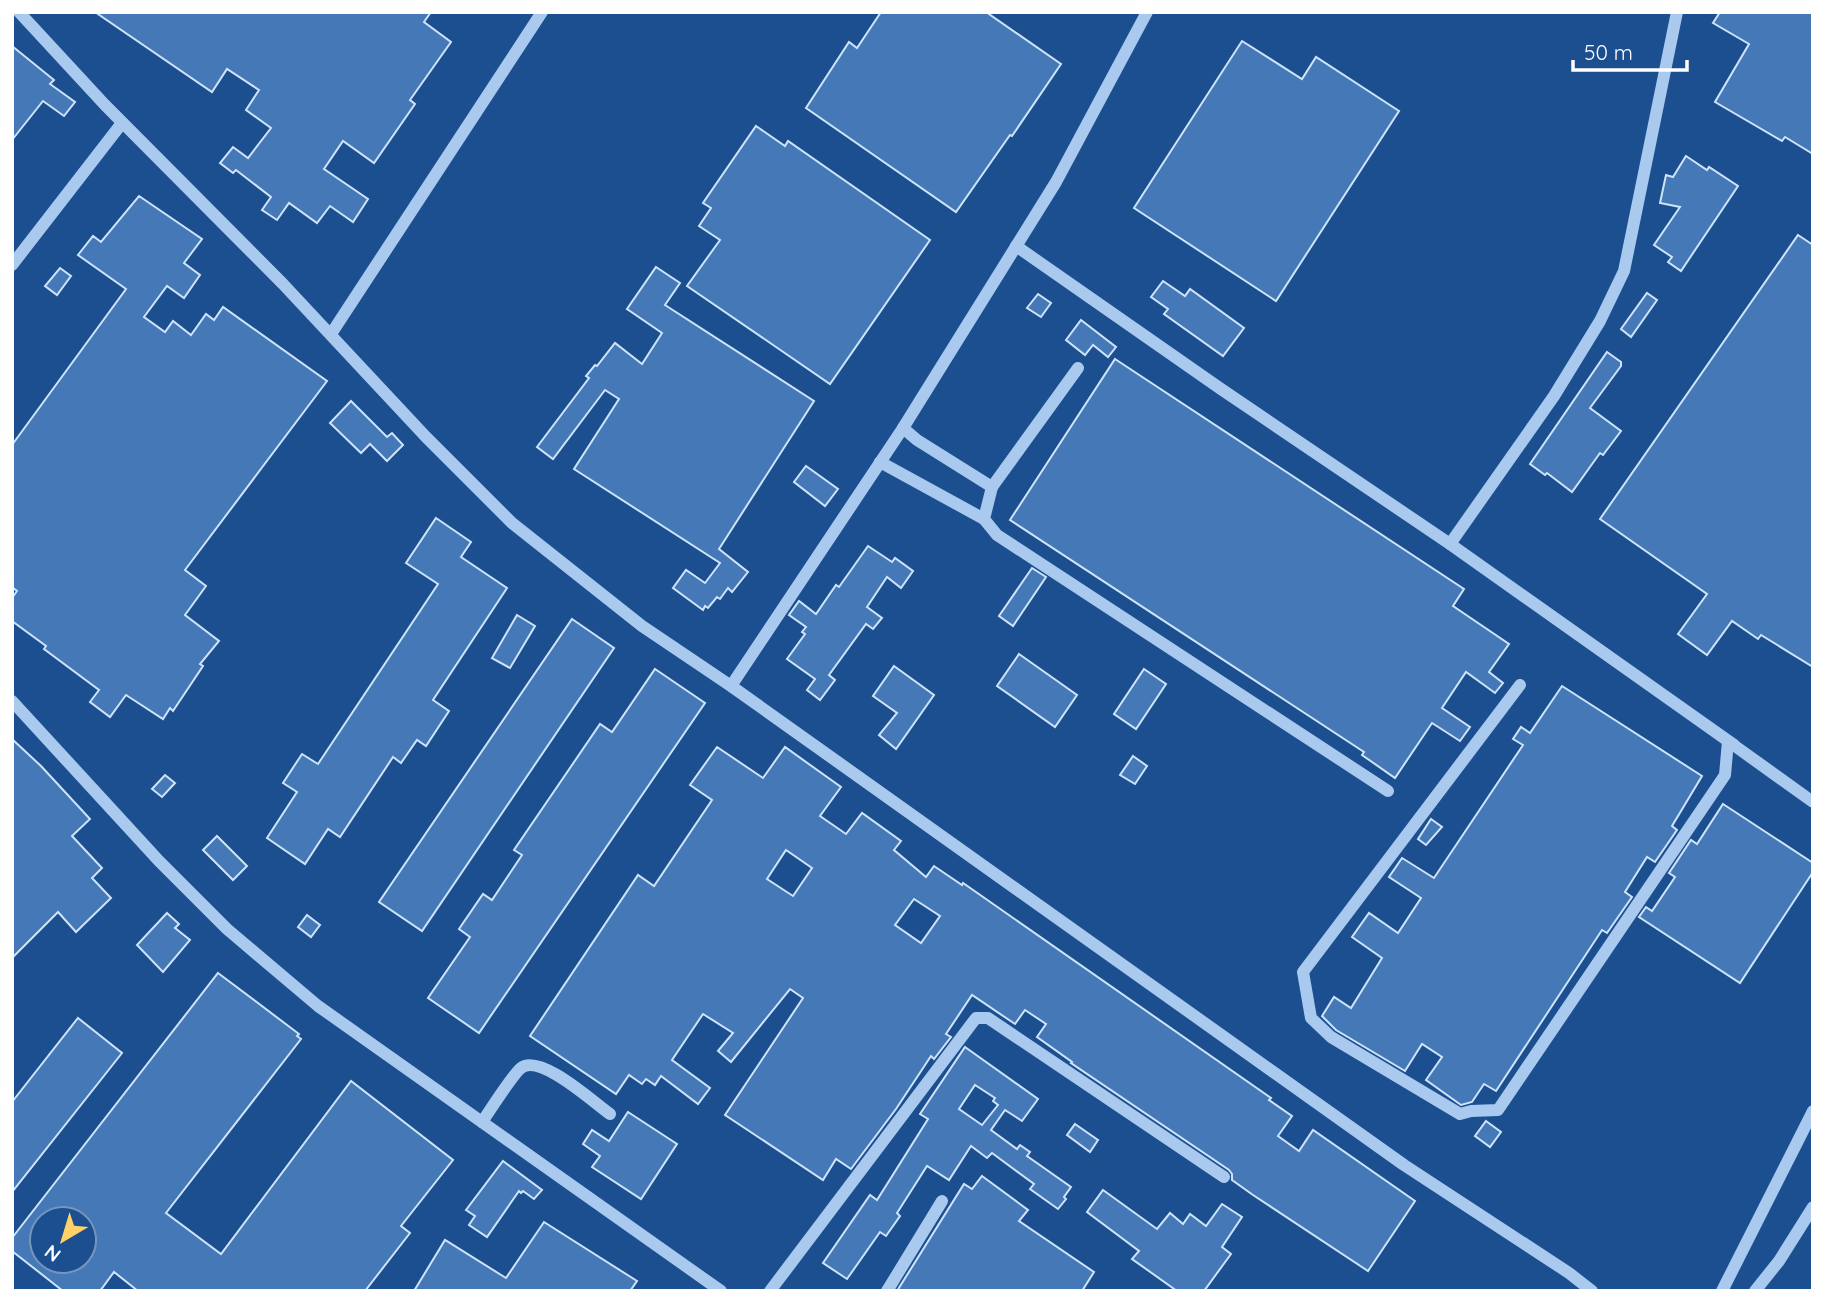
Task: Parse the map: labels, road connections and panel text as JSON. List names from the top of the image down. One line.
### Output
{"scale_bar":"50 m","north":"bottom left"}
